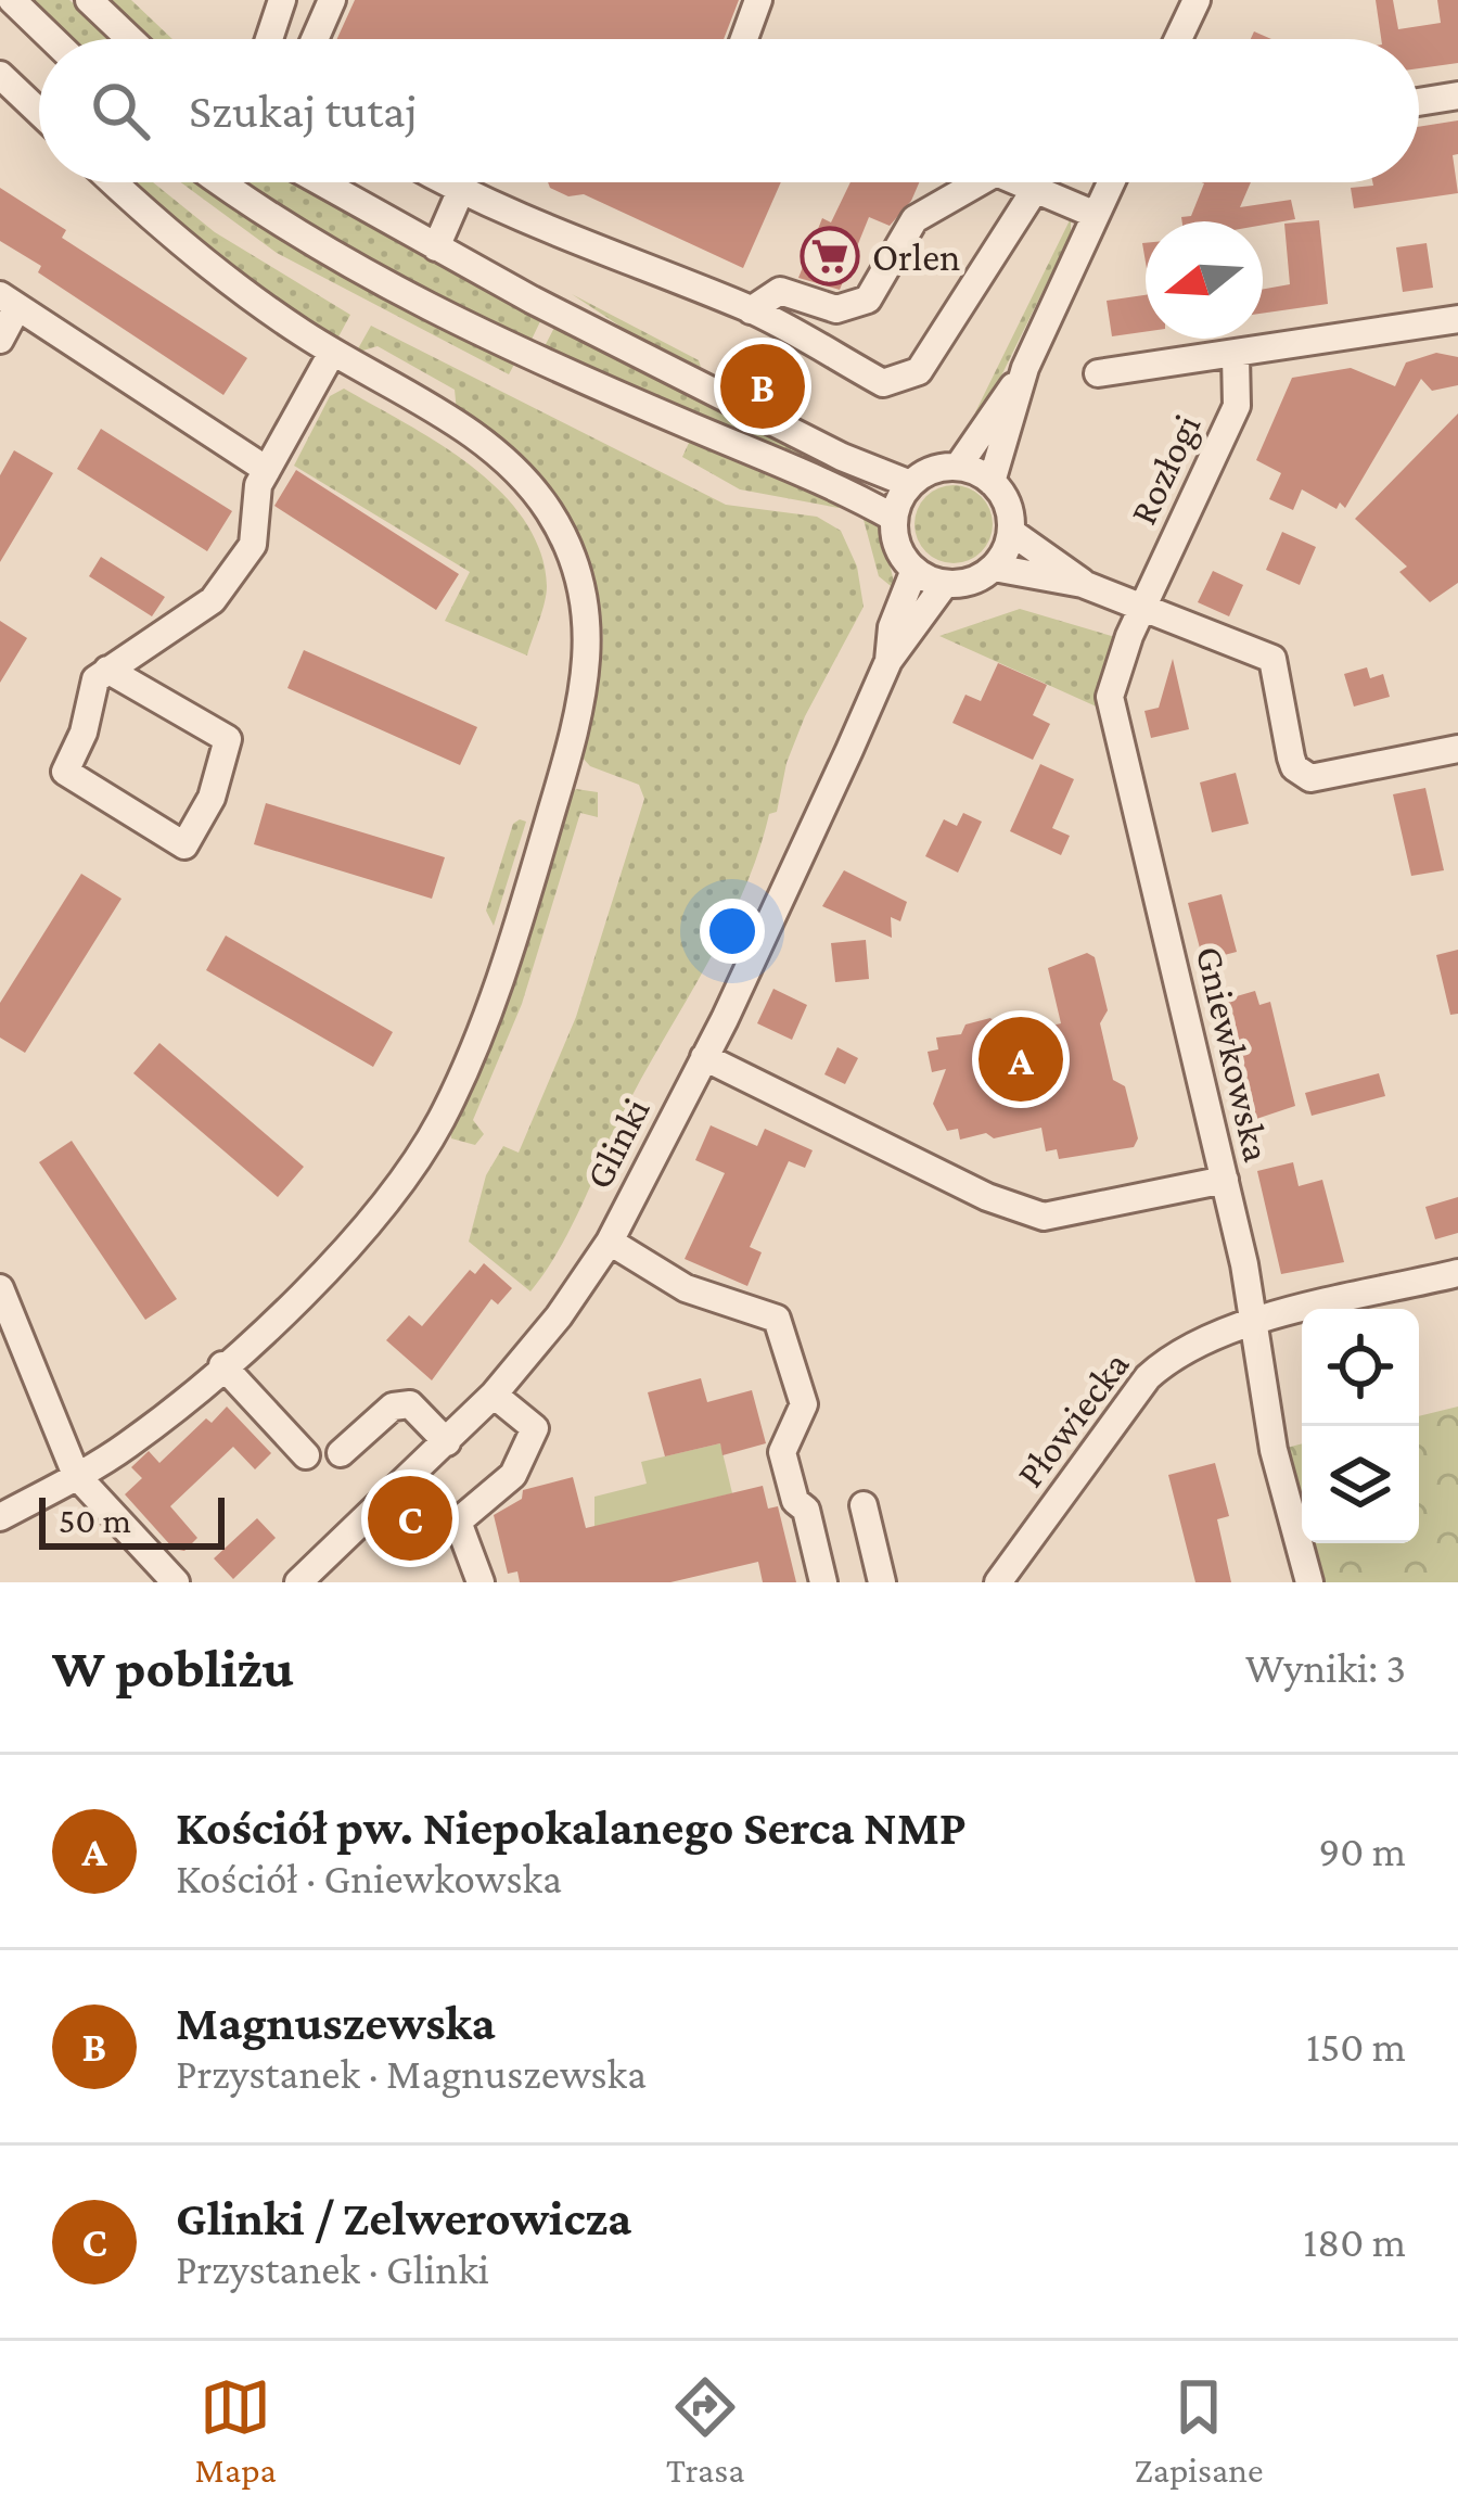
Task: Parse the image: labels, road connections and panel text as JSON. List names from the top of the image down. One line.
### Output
{"streets":{"street":["Rozłogi","Gniewkowska","Glinki","Płowiecka"]},"crossings":[["Rozłogi","Gniewkowska"],["Gniewkowska","Płowiecka"]],"places":{"supermarket":["Orlen"]},"scale_bar":"50 m","north":"left","page":{"search":"Szukaj tutaj","pins":["B","A","C"],"scale":"50 m","heading":["W pobliżu","Wyniki: 3"],"list":[{"mark":"A","name":"Kościół pw. Niepokalanego Serca NMP","note":"Kościół · Gniewkowska","value":"90 m"},{"mark":"B","name":"Magnuszewska","note":"Przystanek · Magnuszewska","value":"150 m"},{"mark":"C","name":"Glinki / Zelwerowicza","note":"Przystanek · Glinki","value":"180 m"}],"nav":["Mapa","Trasa","Zapisane"]}}
